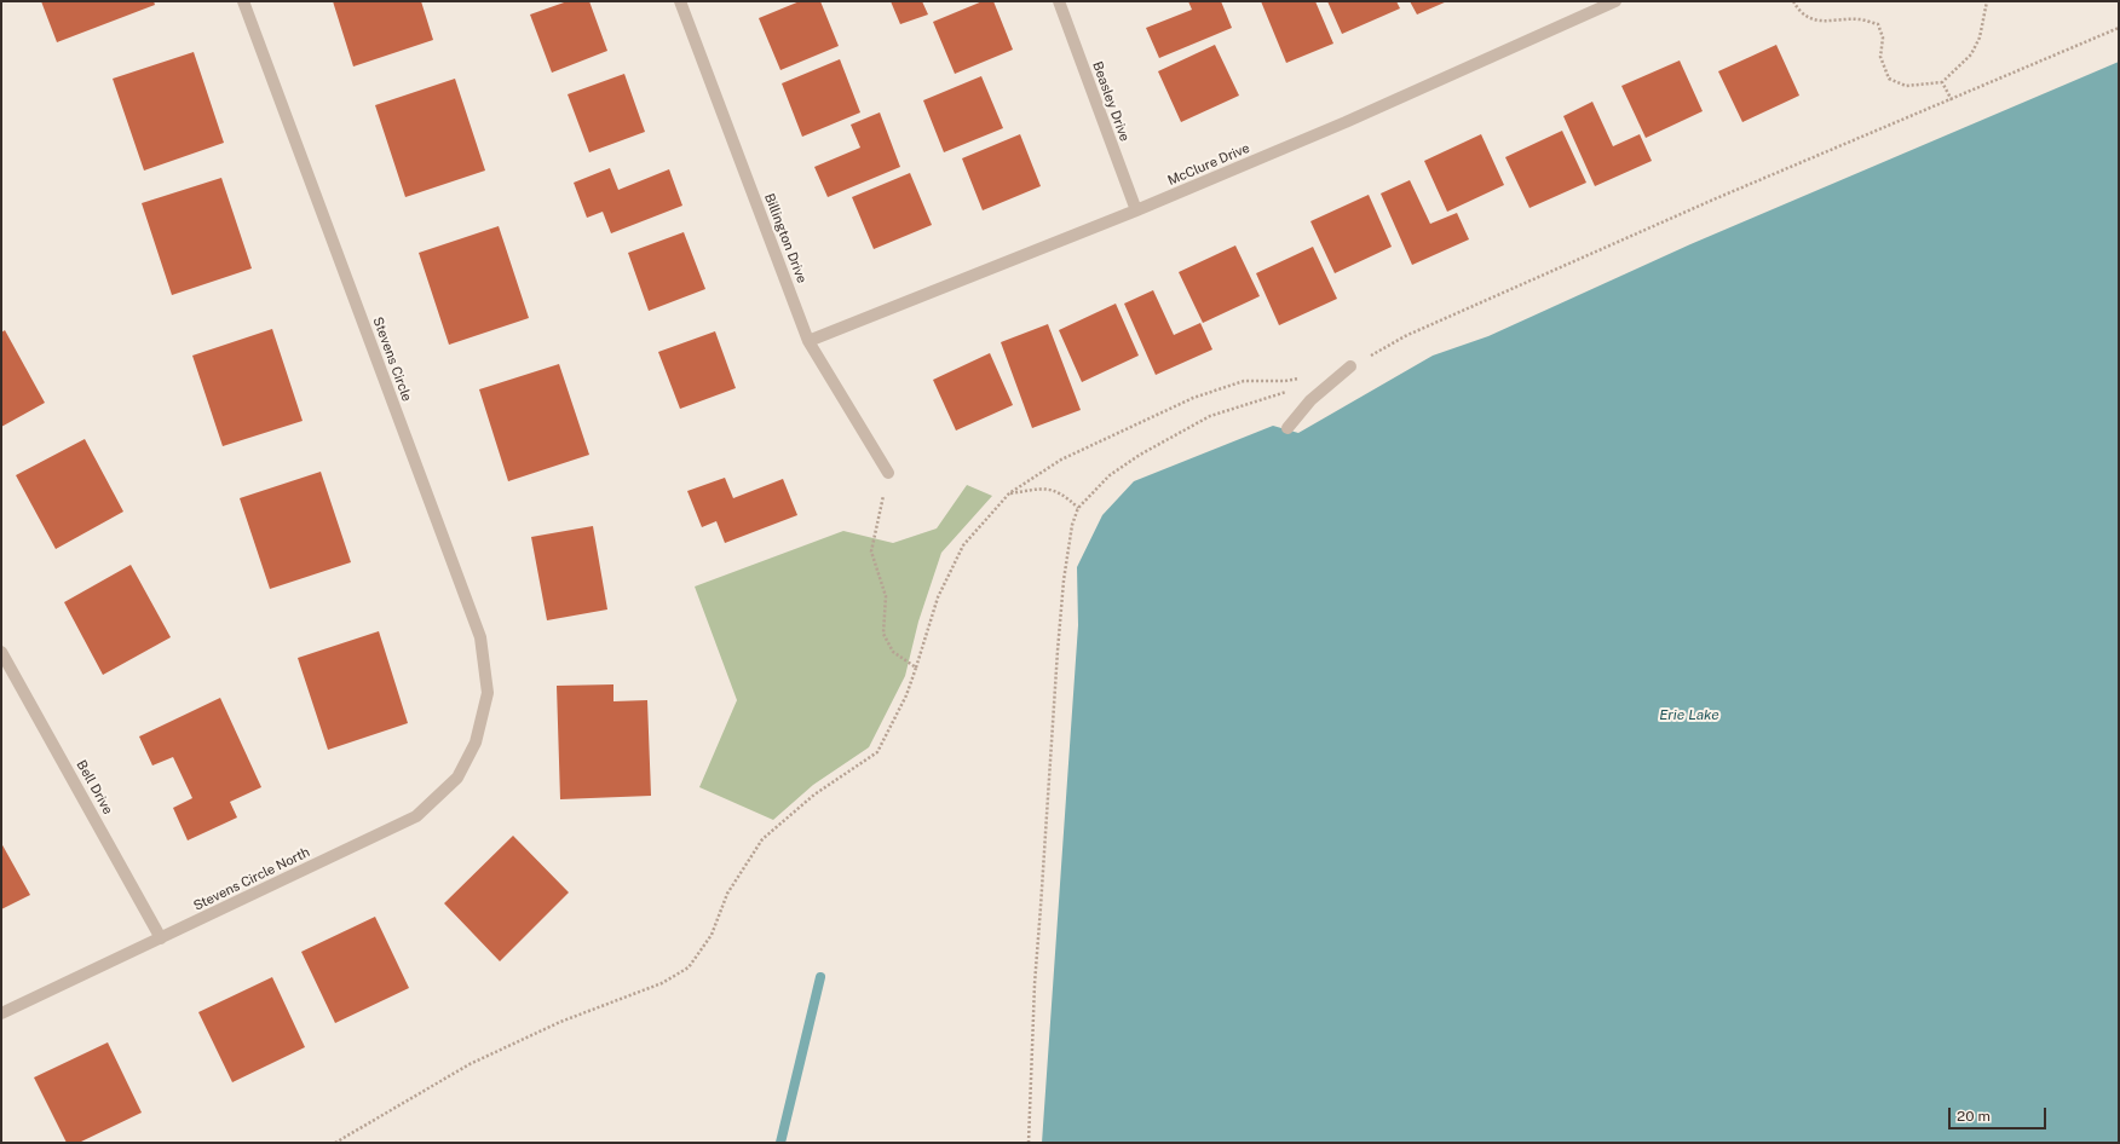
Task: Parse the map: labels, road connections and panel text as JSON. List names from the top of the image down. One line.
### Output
{"streets":{"street":["Beasley Drive","McClure Drive","Billington Drive","Stevens Circle","Bell Drive","Stevens Circle North"]},"crossings":[["Beasley Drive","McClure Drive"],["McClure Drive","Billington Drive"],["Stevens Circle","Stevens Circle North"],["Bell Drive","Stevens Circle North"]],"water":["Erie Lake"],"scale_bar":"20 m"}
